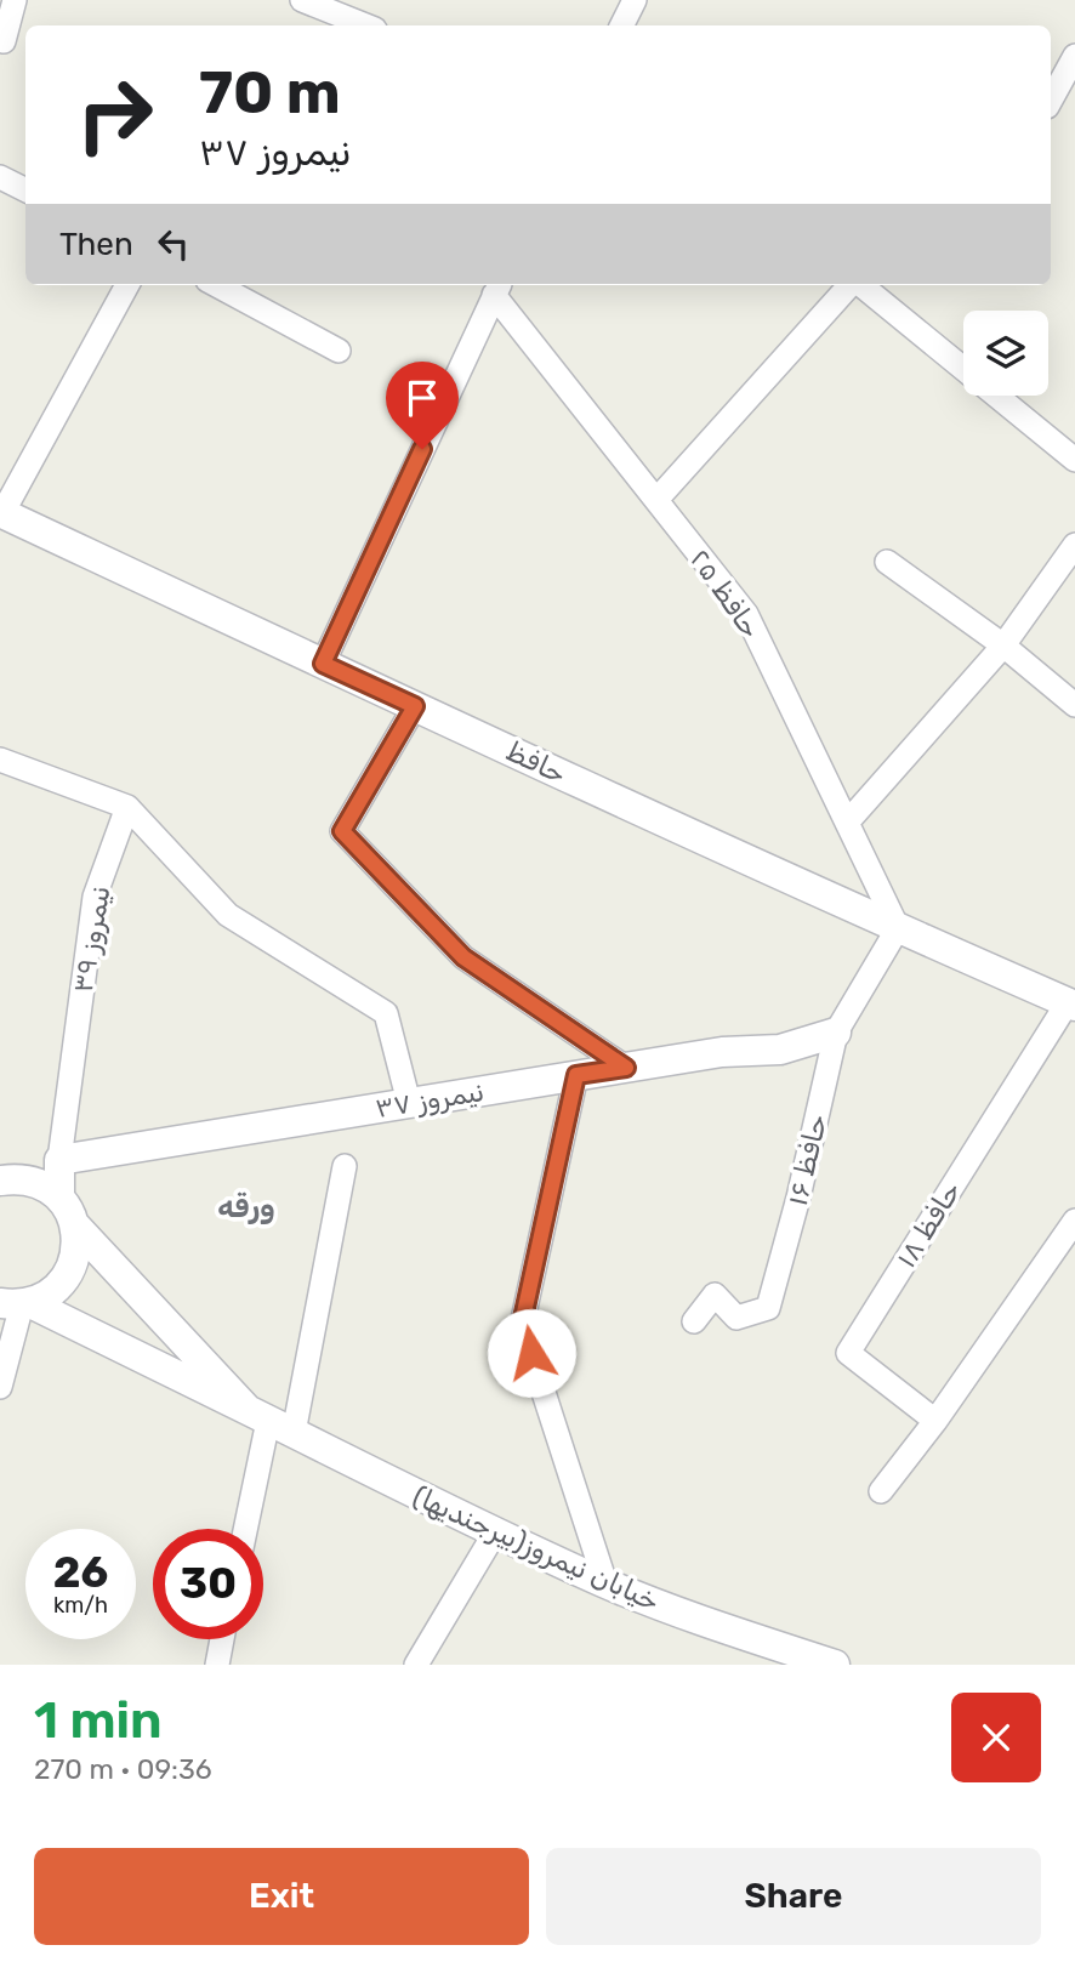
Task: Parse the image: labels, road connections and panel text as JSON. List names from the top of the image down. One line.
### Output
{"streets":{"street":["حافظ ۲۵","حافظ","نیمروز ۳۹","نیمروز ۳۷","حافظ ۱۶","حافظ ۱۸","خیابان نیمروز(بیرجندیها)"]},"crossings":[["حافظ ۲۵","حافظ"],["حافظ ۲۵","حافظ ۱۶"],["حافظ","حافظ ۱۶"],["حافظ","حافظ ۱۸"],["نیمروز ۳۹","نیمروز ۳۷"],["نیمروز ۳۷","حافظ ۱۶"]],"districts":["ورقه"],"page":{"turn":["70 m","نیمروز ۳۷"],"then":"Then","speed":"26 km/h","limit":"30","heading":["1 min","270 m · 09:36"],"buttons":["Exit","Share"]}}
